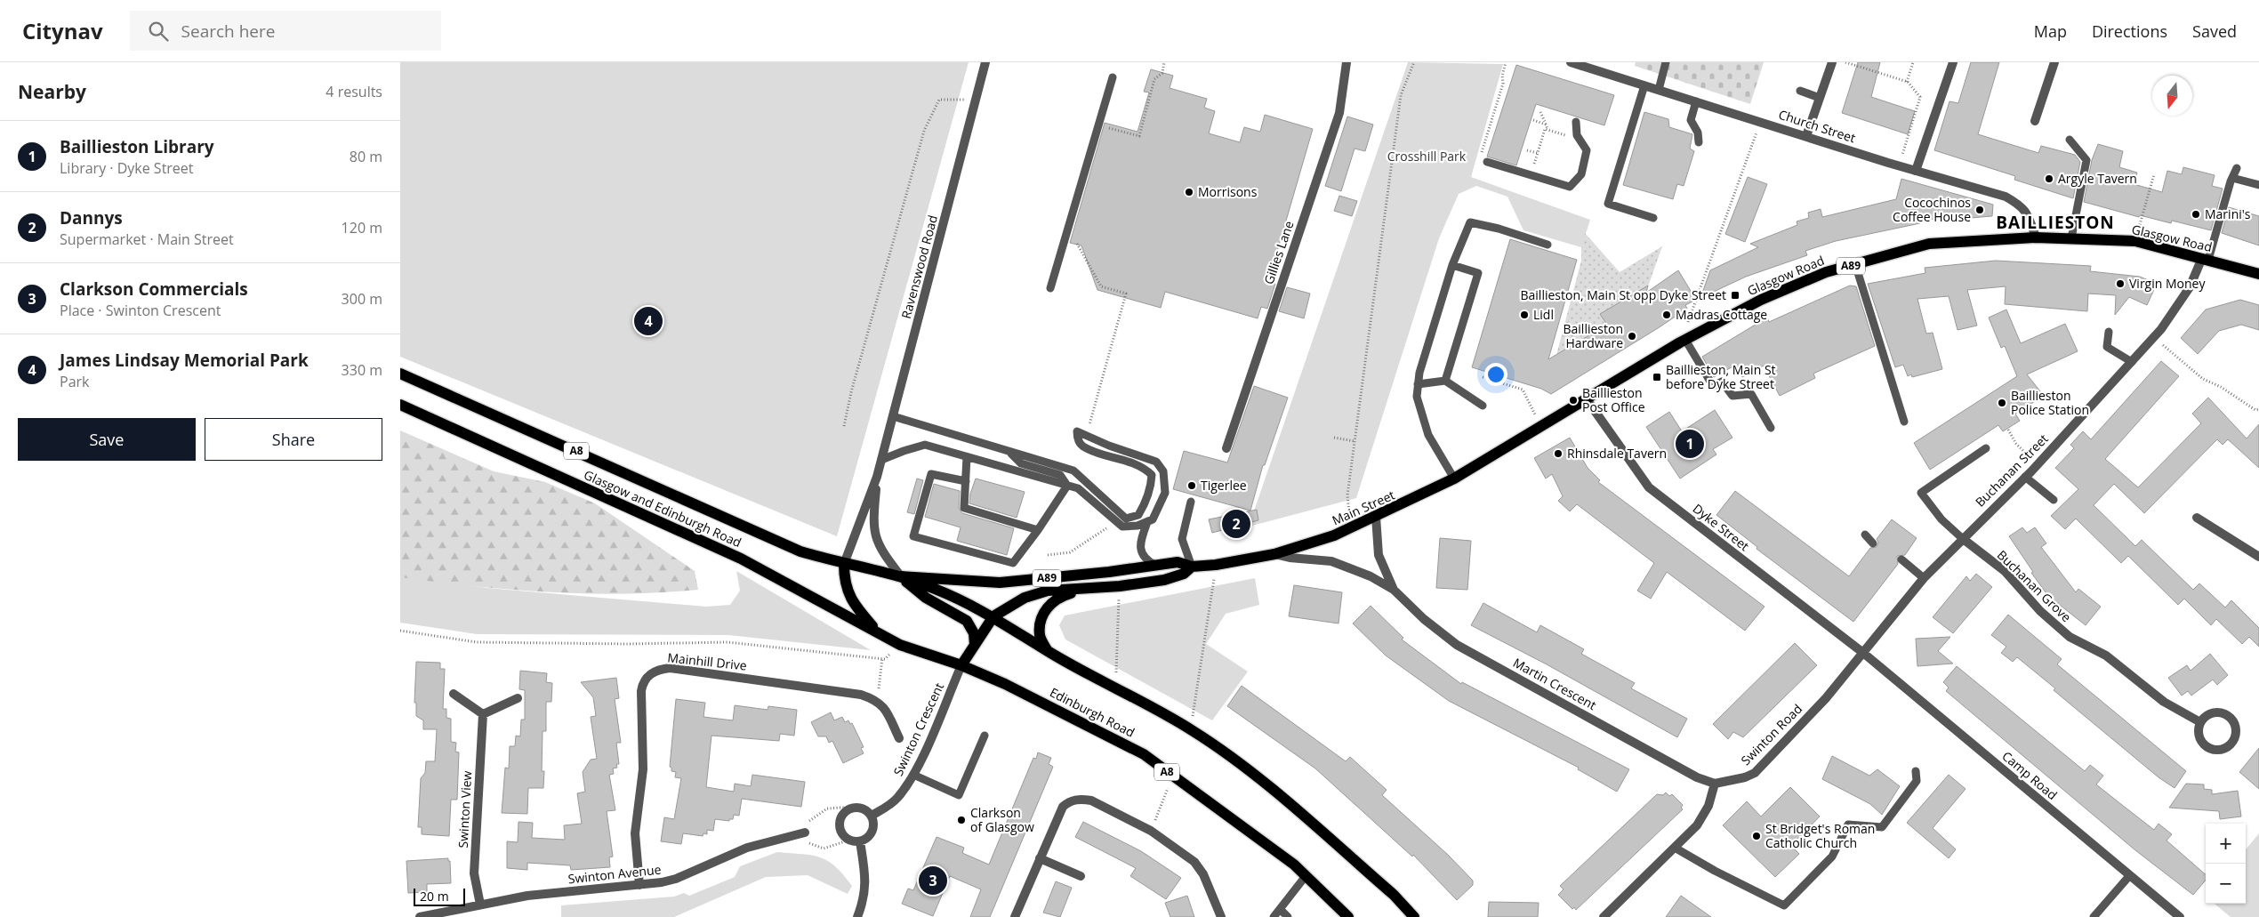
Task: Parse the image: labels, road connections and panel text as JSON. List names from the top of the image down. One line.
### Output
{"streets":{"main road":["Glasgow Road","A89","A8","Main Street","Glasgow and Edinburgh Road","Edinburgh Road"],"street":["Church Street","Gillies Lane","Ravenswood Road","Buchanan Street","Dyke Street","Buchanan Grove","Mainhill Drive","Martin Crescent","Swinton Crescent","Swinton Road","Camp Road","Swinton View","Swinton Avenue"]},"crossings":[["Church Street","Glasgow Road"],["Glasgow Road","Buchanan Street"],["Glasgow Road","Main Street"],["Glasgow Road","Dyke Street"],["A89","Ravenswood Road"],["A89","A8"],["A89","Main Street"],["Ravenswood Road","A8"],["A8","Edinburgh Road"],["Buchanan Street","Dyke Street"],["Buchanan Street","Buchanan Grove"],["Buchanan Street","Swinton Road"],["Buchanan Street","Camp Road"],["Main Street","Martin Crescent"],["Glasgow and Edinburgh Road","Edinburgh Road"],["Dyke Street","Swinton Road"],["Dyke Street","Camp Road"],["Mainhill Drive","Swinton Avenue"],["Martin Crescent","Swinton Road"],["Edinburgh Road","Swinton Crescent"],["Swinton Road","Camp Road"],["Swinton View","Swinton Avenue"]],"districts":["BAILLIESTON"],"parks":["Crosshill Park"],"places":{"other":["Argyle Tavern","Morrisons","Cocochinos Coffee House","Marini's","Virgin Money","Lidl","Madras Cottage","Baillieston Hardware","Baillieston Post Office","Baillieston Police Station","Rhinsdale Tavern","Tigerlee","Clarkson of Glasgow","St Bridget's Roman Catholic Church"],"transit":["Baillieston, Main St opp Dyke Street","Baillieston, Main St before Dyke Street"]},"scale_bar":"20 m","north":"bottom","page":{"header":"Citynav","search":"Search here","nav":["Map","Directions","Saved"],"heading":["Nearby","4 results"],"list":[{"mark":"1","name":"Baillieston Library","note":"Library · Dyke Street","value":"80 m"},{"mark":"2","name":"Dannys","note":"Supermarket · Main Street","value":"120 m"},{"mark":"3","name":"Clarkson Commercials","note":"Place · Swinton Crescent","value":"300 m"},{"mark":"4","name":"James Lindsay Memorial Park","note":"Park","value":"330 m"}],"pins":["4","1","2","3"],"buttons":["Save","Share"],"map_buttons":["+","−"],"scale":"20 m"}}
